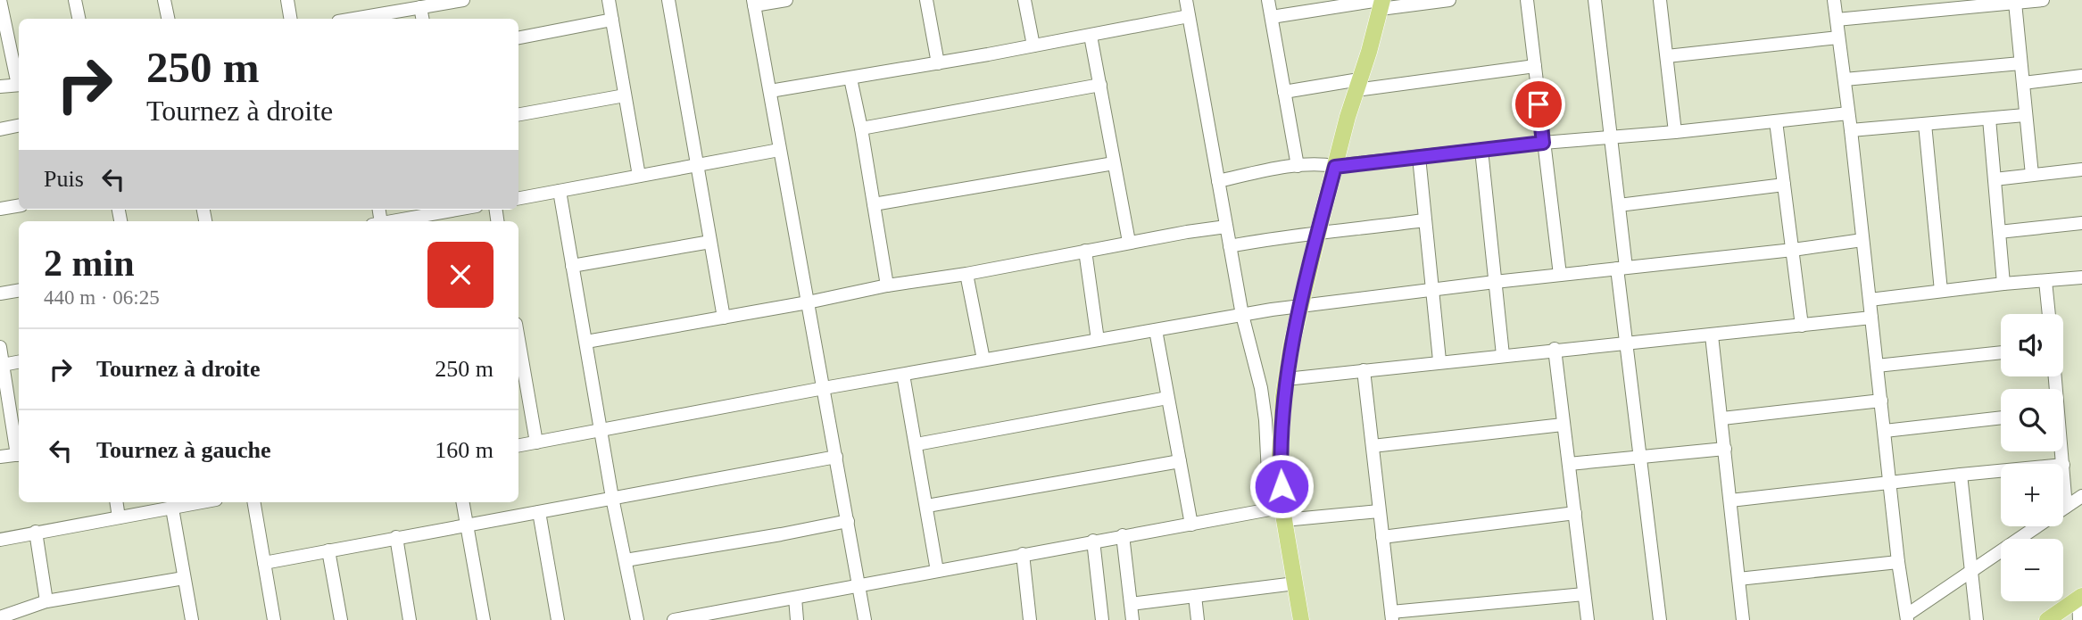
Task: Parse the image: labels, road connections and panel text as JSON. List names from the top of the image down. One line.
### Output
{"page":{"turn":["250 m","Tournez à droite"],"then":"Puis","heading":["2 min","440 m · 06:25"],"map_buttons":["+","−"],"list":[{"name":"Tournez à droite","value":"250 m"},{"name":"Tournez à gauche","value":"160 m"}]}}
